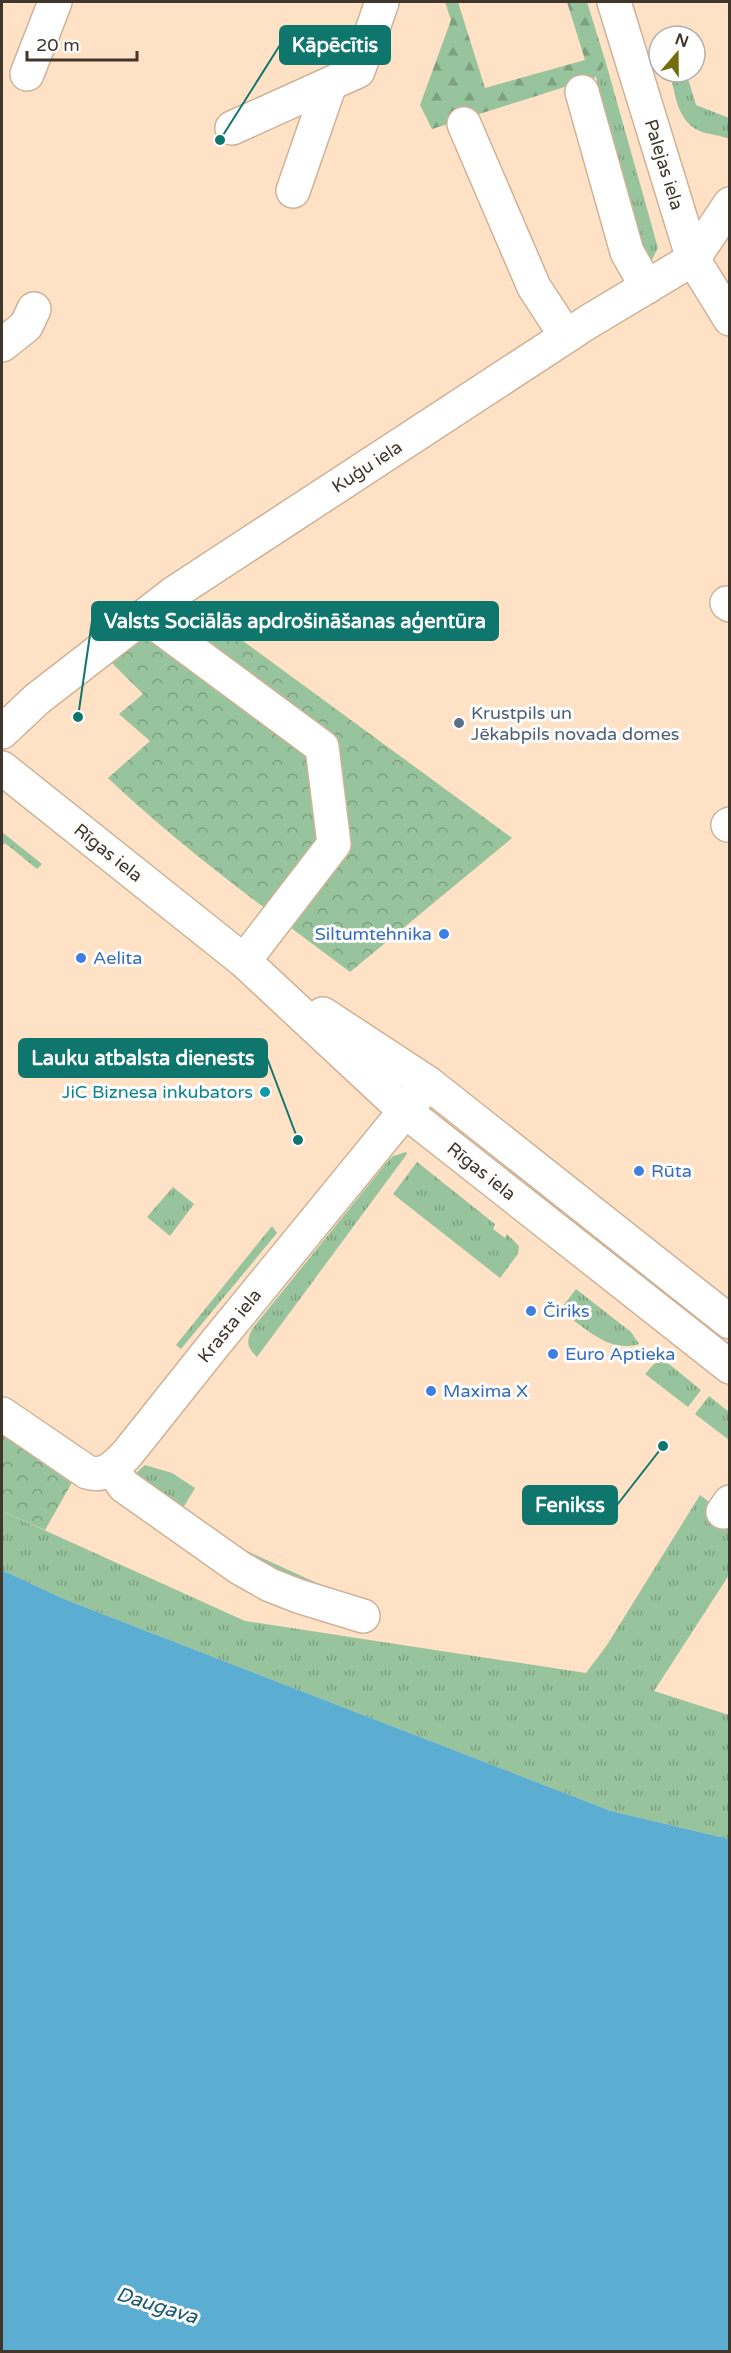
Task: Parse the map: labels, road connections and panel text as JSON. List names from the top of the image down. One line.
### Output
{"streets":{"street":["Palejas iela","Kuģu iela","Rīgas iela","Krasta iela"]},"crossings":[["Palejas iela","Kuģu iela"],["Rīgas iela","Krasta iela"]],"water":["Daugava"],"places":["Kāpēcītis","Valsts Sociālās apdrošināšanas aģentūra","Krustpils un Jēkabpils novada domes","Siltumtehnika","Aelita","JiC Biznesa inkubators","Lauku atbalsta dienests","Rūta","Čiriks","Euro Aptieka","Maxima X","Fenikss"],"scale_bar":"20 m","north":"top"}
